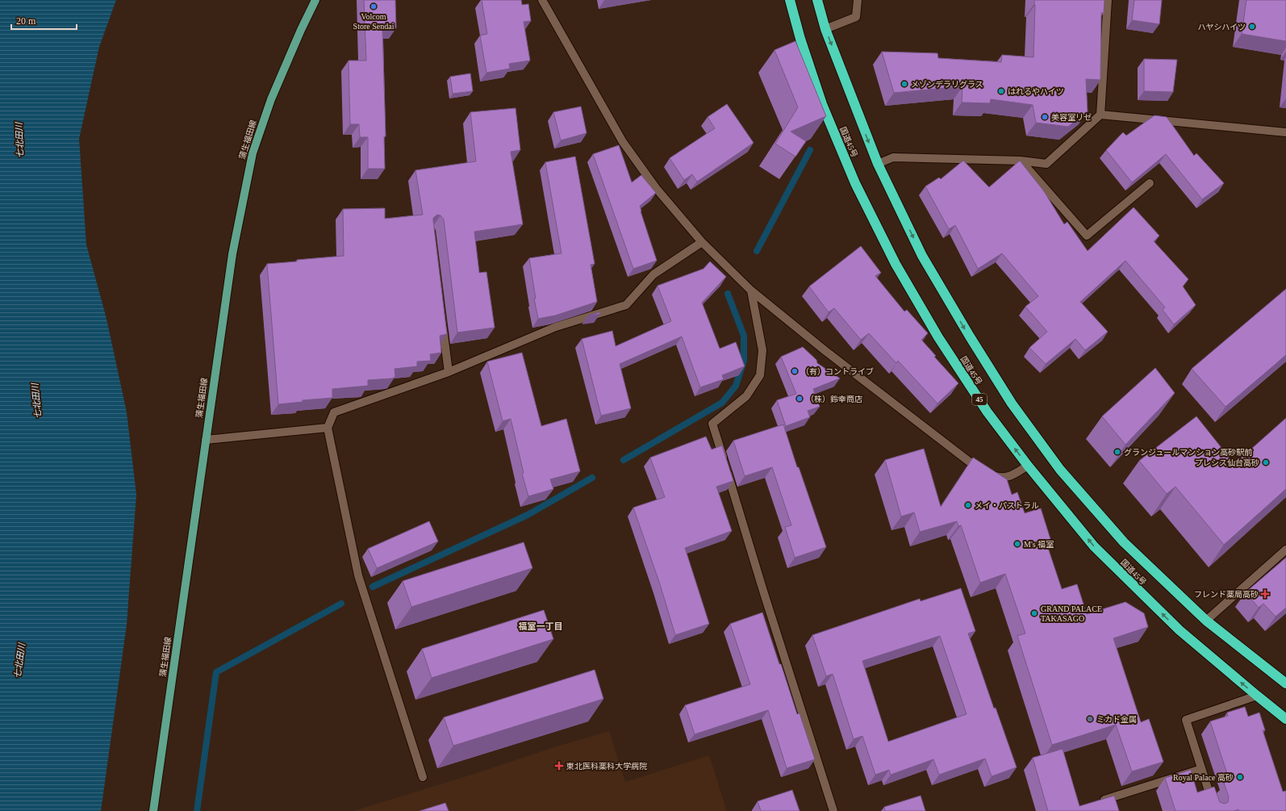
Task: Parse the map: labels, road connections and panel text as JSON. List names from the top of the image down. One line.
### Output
{"streets":{"highway":["国道45号","45"],"main road":["蒲生福田線"]},"districts":["福室一丁目"],"water":["七北田川"],"places":{"other":["Volcom Store Sendai","ハヤシハイツ","メゾンデラリグラス","はれるやハイツ","美容室リゼ","（有）コントライブ","（株）鈴幸商店","グランジュールマンション高砂駅前","プレシス仙台高砂","メイ・パストラル","M's 福室","GRAND PALACE TAKASAGO","ミカド金属","Royal Palace 高砂"],"health":["フレンド薬局高砂","東北医科薬科大学病院"]},"scale_bar":"20 m"}
